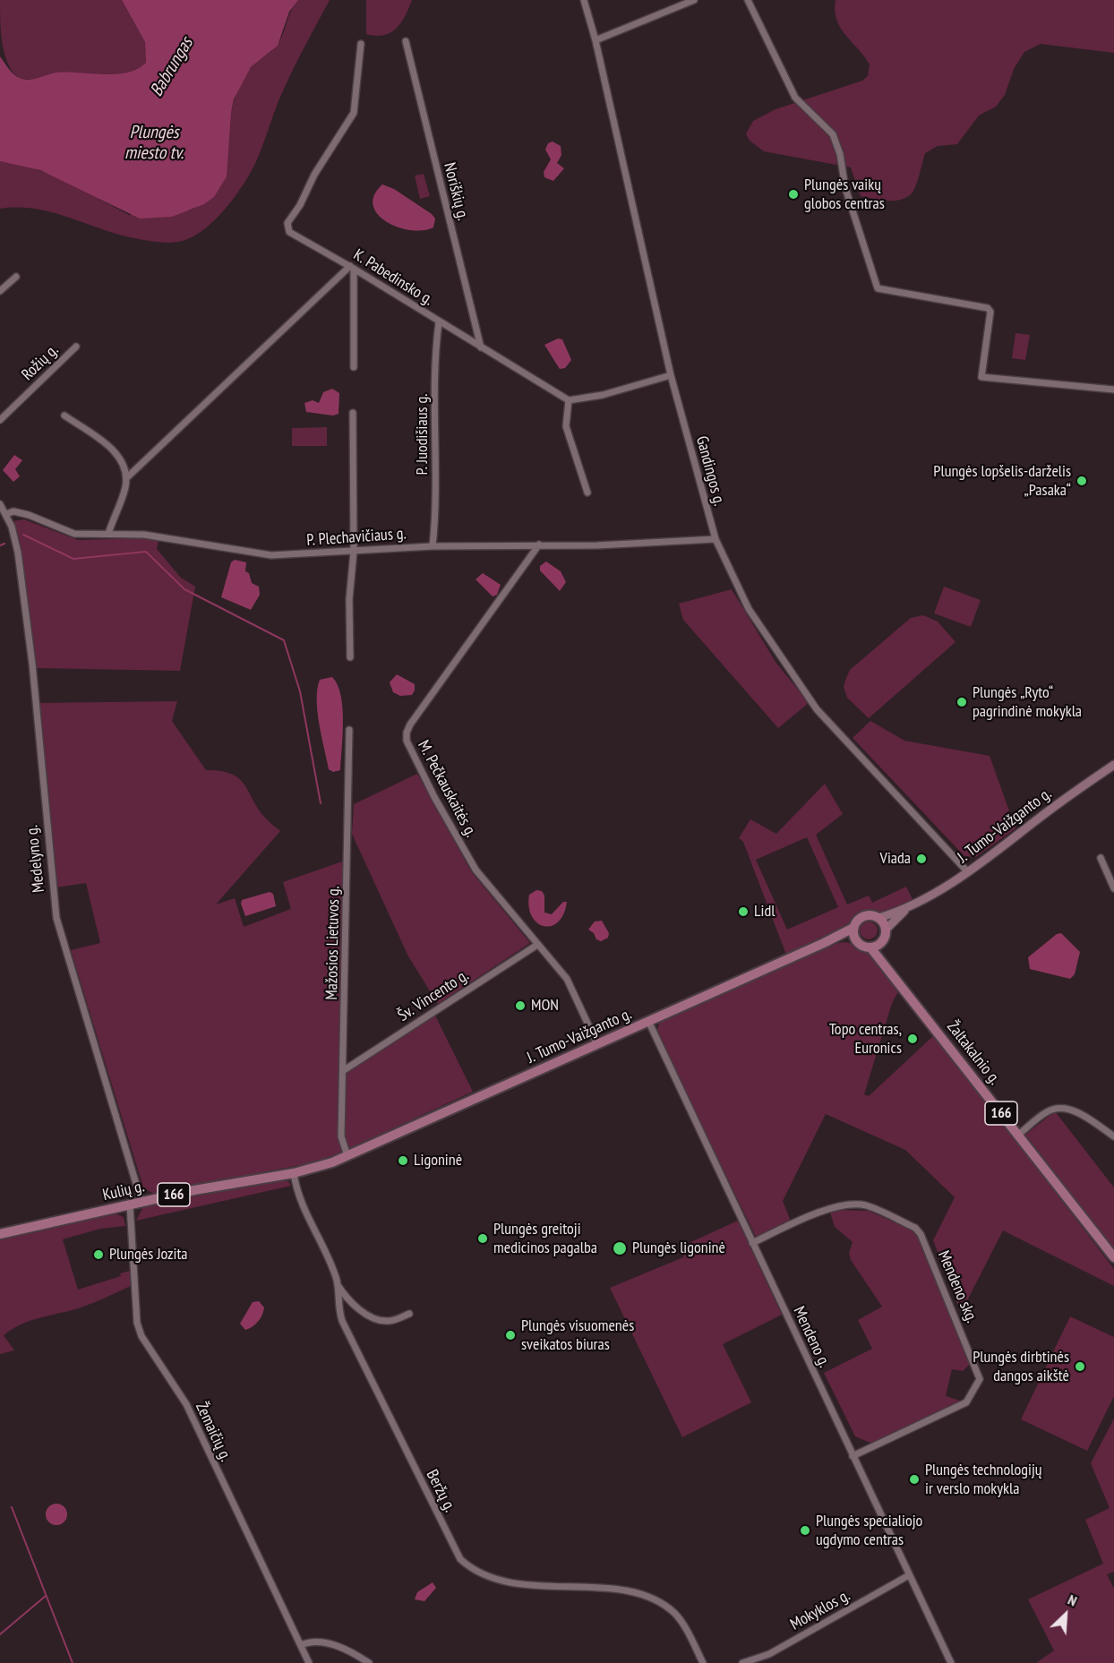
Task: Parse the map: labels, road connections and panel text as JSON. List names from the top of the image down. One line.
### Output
{"streets":{"main road":["J. Tumo-Vaižganto g.","Žaltakalnio g.","166","Kulių g."],"street":["Noriškių g.","K. Pabedinsko g.","Rožių g.","P. Juodišiaus g.","Gandingos g.","P. Plechavičiaus g.","M. Pečkauskaitės g.","Medelyno g.","Mažosios Lietuvos g.","Šv. Vincento g.","Mendeno skg.","Mendeno g.","Žemaičių g.","Beržų g.","Mokyklos g."]},"crossings":[["Noriškių g.","K. Pabedinsko g."],["K. Pabedinsko g.","P. Juodišiaus g."],["P. Juodišiaus g.","P. Plechavičiaus g."],["Gandingos g.","P. Plechavičiaus g."],["Gandingos g.","J. Tumo-Vaižganto g."],["P. Plechavičiaus g.","M. Pečkauskaitės g."],["P. Plechavičiaus g.","Medelyno g."],["M. Pečkauskaitės g.","J. Tumo-Vaižganto g."],["M. Pečkauskaitės g.","Šv. Vincento g."],["J. Tumo-Vaižganto g.","Mažosios Lietuvos g."],["J. Tumo-Vaižganto g.","Žaltakalnio g."],["J. Tumo-Vaižganto g.","166"],["J. Tumo-Vaižganto g.","Kulių g."],["J. Tumo-Vaižganto g.","Mendeno g."],["Medelyno g.","Kulių g."],["Mažosios Lietuvos g.","Šv. Vincento g."],["Mažosios Lietuvos g.","Kulių g."],["Žaltakalnio g.","166"],["Kulių g.","Žemaičių g."],["Kulių g.","Beržų g."],["Mendeno skg.","Mendeno g."],["Mendeno g.","Mokyklos g."]],"water":["Babrungas","Plungės miesto tv."],"places":["Plungės vaikų globos centras","Plungės lopšelis-darželis „Pasaka“","Plungės „Ryto“ pagrindinė mokykla","Viada","Lidl","MON","Topo centras, Euronics","Ligoninė","Plungės greitoji medicinos pagalba","Plungės ligoninė","Plungės Jozita","Plungės visuomenės sveikatos biuras","Plungės dirbtinės dangos aikštė","Plungės technologijų ir verslo mokykla","Plungės specialiojo ugdymo centras"],"north":"top right"}
